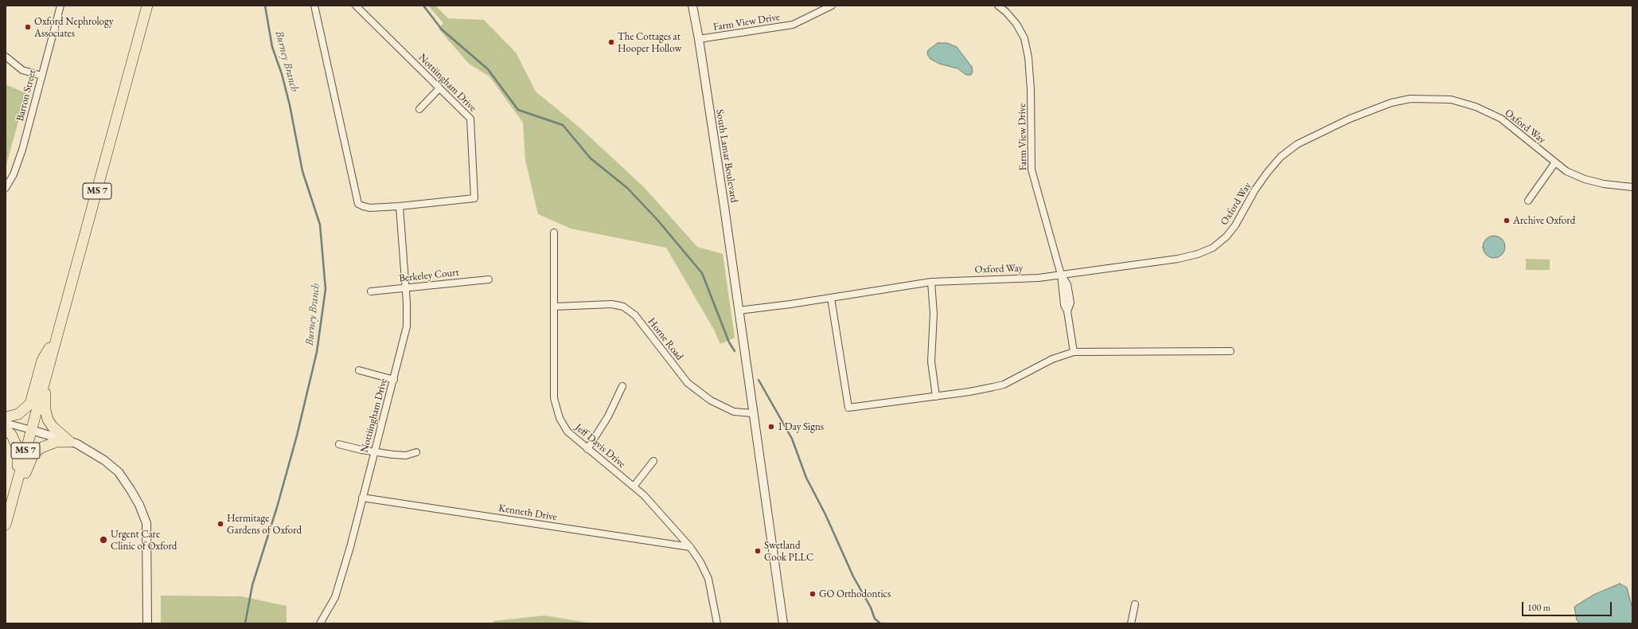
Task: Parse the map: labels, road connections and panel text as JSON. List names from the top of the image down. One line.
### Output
{"streets":{"highway":["MS 7"],"street":["Farm View Drive","Nottiingham Drive","Barron Street","Oxford Way","South Lamar Boulevard","Berkeley Court","Horne Road","Jeff Davis Drive","Kenneth Drive"]},"crossings":[["Farm View Drive","Oxford Way"],["Farm View Drive","South Lamar Boulevard"],["Nottiingham Drive","Berkeley Court"],["Nottiingham Drive","Kenneth Drive"],["Oxford Way","South Lamar Boulevard"],["South Lamar Boulevard","Horne Road"],["Horne Road","Jeff Davis Drive"],["Jeff Davis Drive","Kenneth Drive"]],"water":["Burney Branch"],"places":["Oxford Nephrology Associates","The Cottages at Hooper Hollow","Archive Oxford","1 Day Signs","Hermitage Gardens of Oxford","Urgent Care Clinic of Oxford","Swetland Cook PLLC","GO Orthodontics"],"scale_bar":"100 m"}
